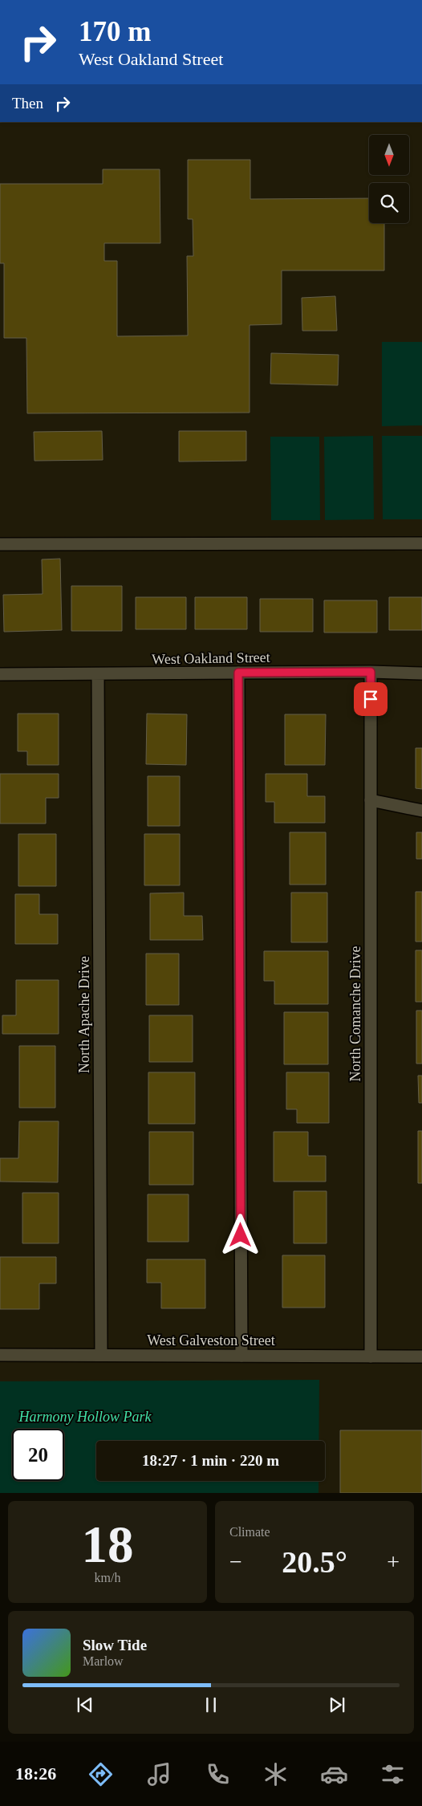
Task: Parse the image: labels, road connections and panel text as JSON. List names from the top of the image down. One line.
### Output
{"streets":{"street":["West Oakland Street","North Comanche Drive","North Apache Drive","West Galveston Street"]},"crossings":[["West Oakland Street","North Comanche Drive"],["West Oakland Street","North Apache Drive"],["North Comanche Drive","West Galveston Street"],["North Apache Drive","West Galveston Street"]],"parks":["Harmony Hollow Park"],"north":"bottom","page":{"turn":["170 m","West Oakland Street"],"then":"Then","limit":"20","trip":"18:27 · 1 min · 220 m","tile":[["18","km/h"],"Climate"],"heat":["−","20.5°","+"],"song":["Slow Tide","Marlow"],"tabs":"18:26"}}
